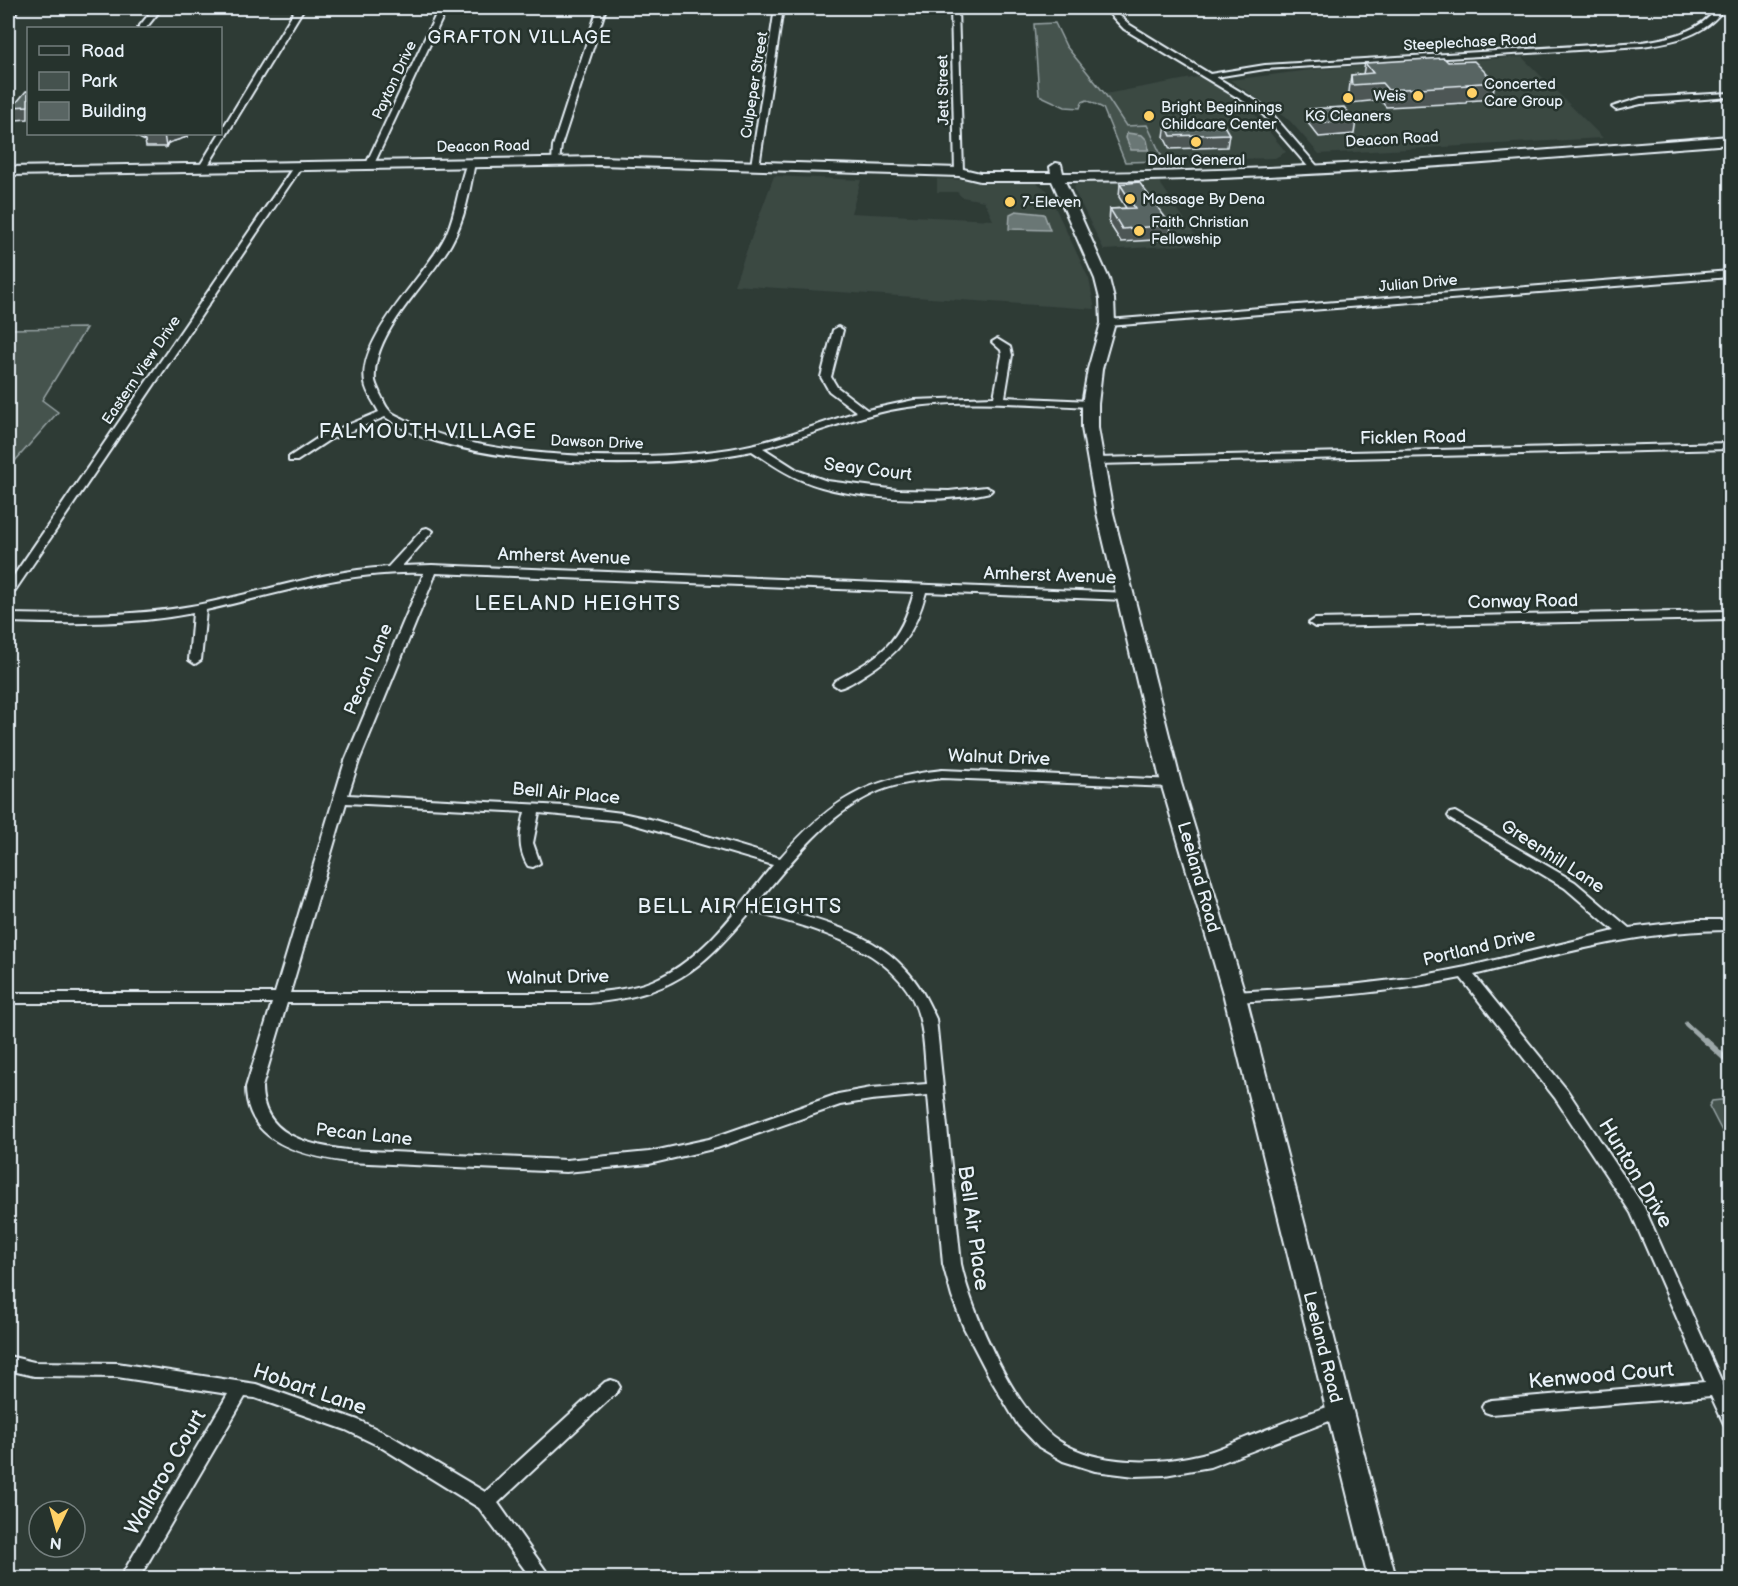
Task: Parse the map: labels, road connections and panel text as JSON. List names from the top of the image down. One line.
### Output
{"streets":{"main road":["Deacon Road","Leeland Road"],"street":["Steeplechase Road","Payton Drive","Culpeper Street","Jett Street","Julian Drive","Eastern View Drive","Ficklen Road","Dawson Drive","Seay Court","Amherst Avenue","Conway Road","Pecan Lane","Walnut Drive","Bell Air Place","Greenhill Lane","Portland Drive","Hunton Drive","Kenwood Court","Hobart Lane","Wallaroo Court"]},"crossings":[["Payton Drive","Deacon Road"],["Culpeper Street","Deacon Road"],["Jett Street","Deacon Road"],["Deacon Road","Eastern View Drive"],["Deacon Road","Dawson Drive"],["Deacon Road","Leeland Road"],["Julian Drive","Leeland Road"],["Ficklen Road","Leeland Road"],["Dawson Drive","Seay Court"],["Dawson Drive","Leeland Road"],["Amherst Avenue","Pecan Lane"],["Amherst Avenue","Leeland Road"],["Pecan Lane","Walnut Drive"],["Pecan Lane","Bell Air Place"],["Walnut Drive","Bell Air Place"],["Walnut Drive","Leeland Road"],["Bell Air Place","Leeland Road"],["Greenhill Lane","Portland Drive"],["Leeland Road","Portland Drive"],["Portland Drive","Hunton Drive"],["Hunton Drive","Kenwood Court"],["Hobart Lane","Wallaroo Court"]],"districts":["GRAFTON VILLAGE","FALMOUTH VILLAGE","LEELAND HEIGHTS","BELL AIR HEIGHTS"],"places":["Concerted Care Group","Weis","KG Cleaners","Bright Beginnings Childcare Center","Dollar General","Massage By Dena","7-Eleven","Faith Christian Fellowship"],"legend":["Road","Park","Building"],"north":"bottom"}
